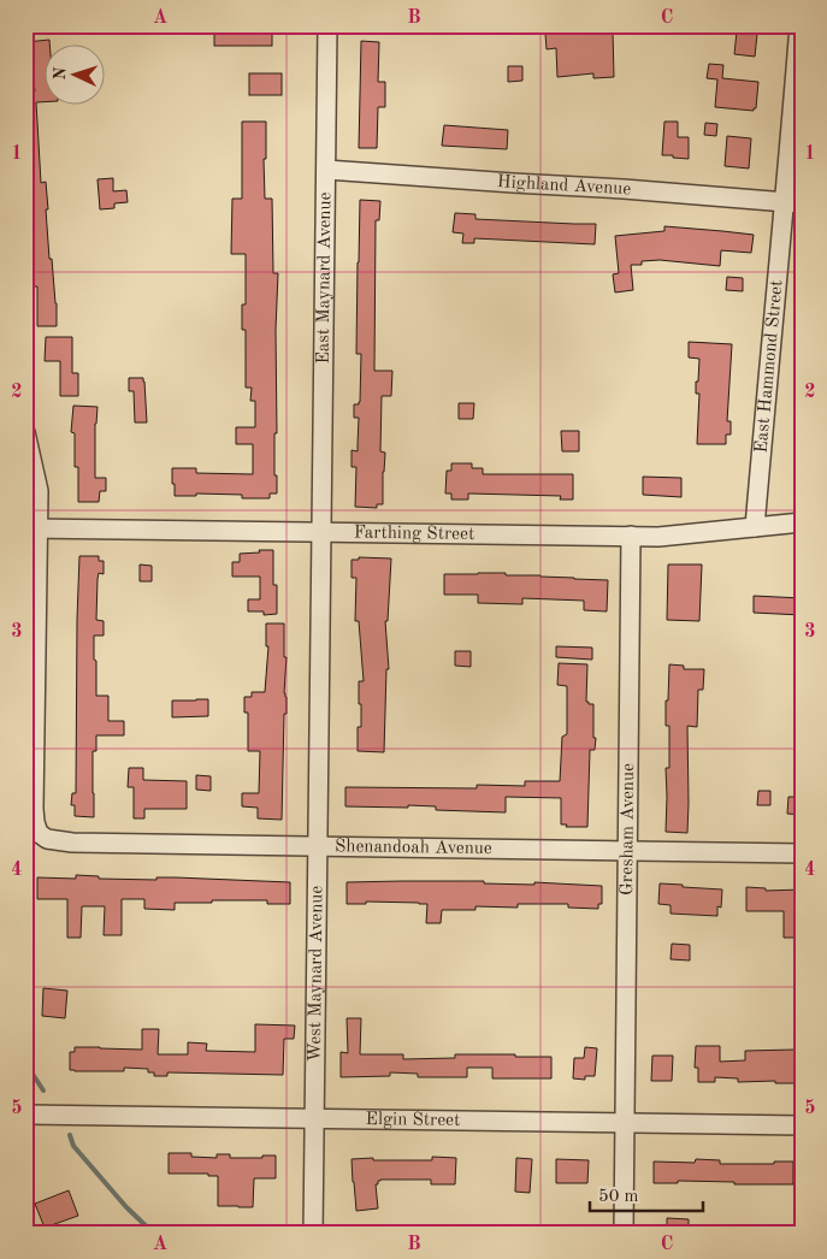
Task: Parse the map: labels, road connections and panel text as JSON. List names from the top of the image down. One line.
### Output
{"streets":{"street":["Highland Avenue","East Maynard Avenue","East Hammond Street","Farthing Street","Gresham Avenue","Shenandoah Avenue","West Maynard Avenue","Elgin Street"]},"crossings":[["Highland Avenue","East Maynard Avenue"],["Highland Avenue","East Hammond Street"],["East Maynard Avenue","Farthing Street"],["East Maynard Avenue","West Maynard Avenue"],["East Hammond Street","Farthing Street"],["Farthing Street","Gresham Avenue"],["Farthing Street","Shenandoah Avenue"],["Farthing Street","West Maynard Avenue"],["Gresham Avenue","Shenandoah Avenue"],["Gresham Avenue","Elgin Street"],["Shenandoah Avenue","West Maynard Avenue"],["West Maynard Avenue","Elgin Street"]],"scale_bar":"50 m","north":"left","grid":{"columns":["A","B","C"],"rows":["1","2","3","4","5"]}}
